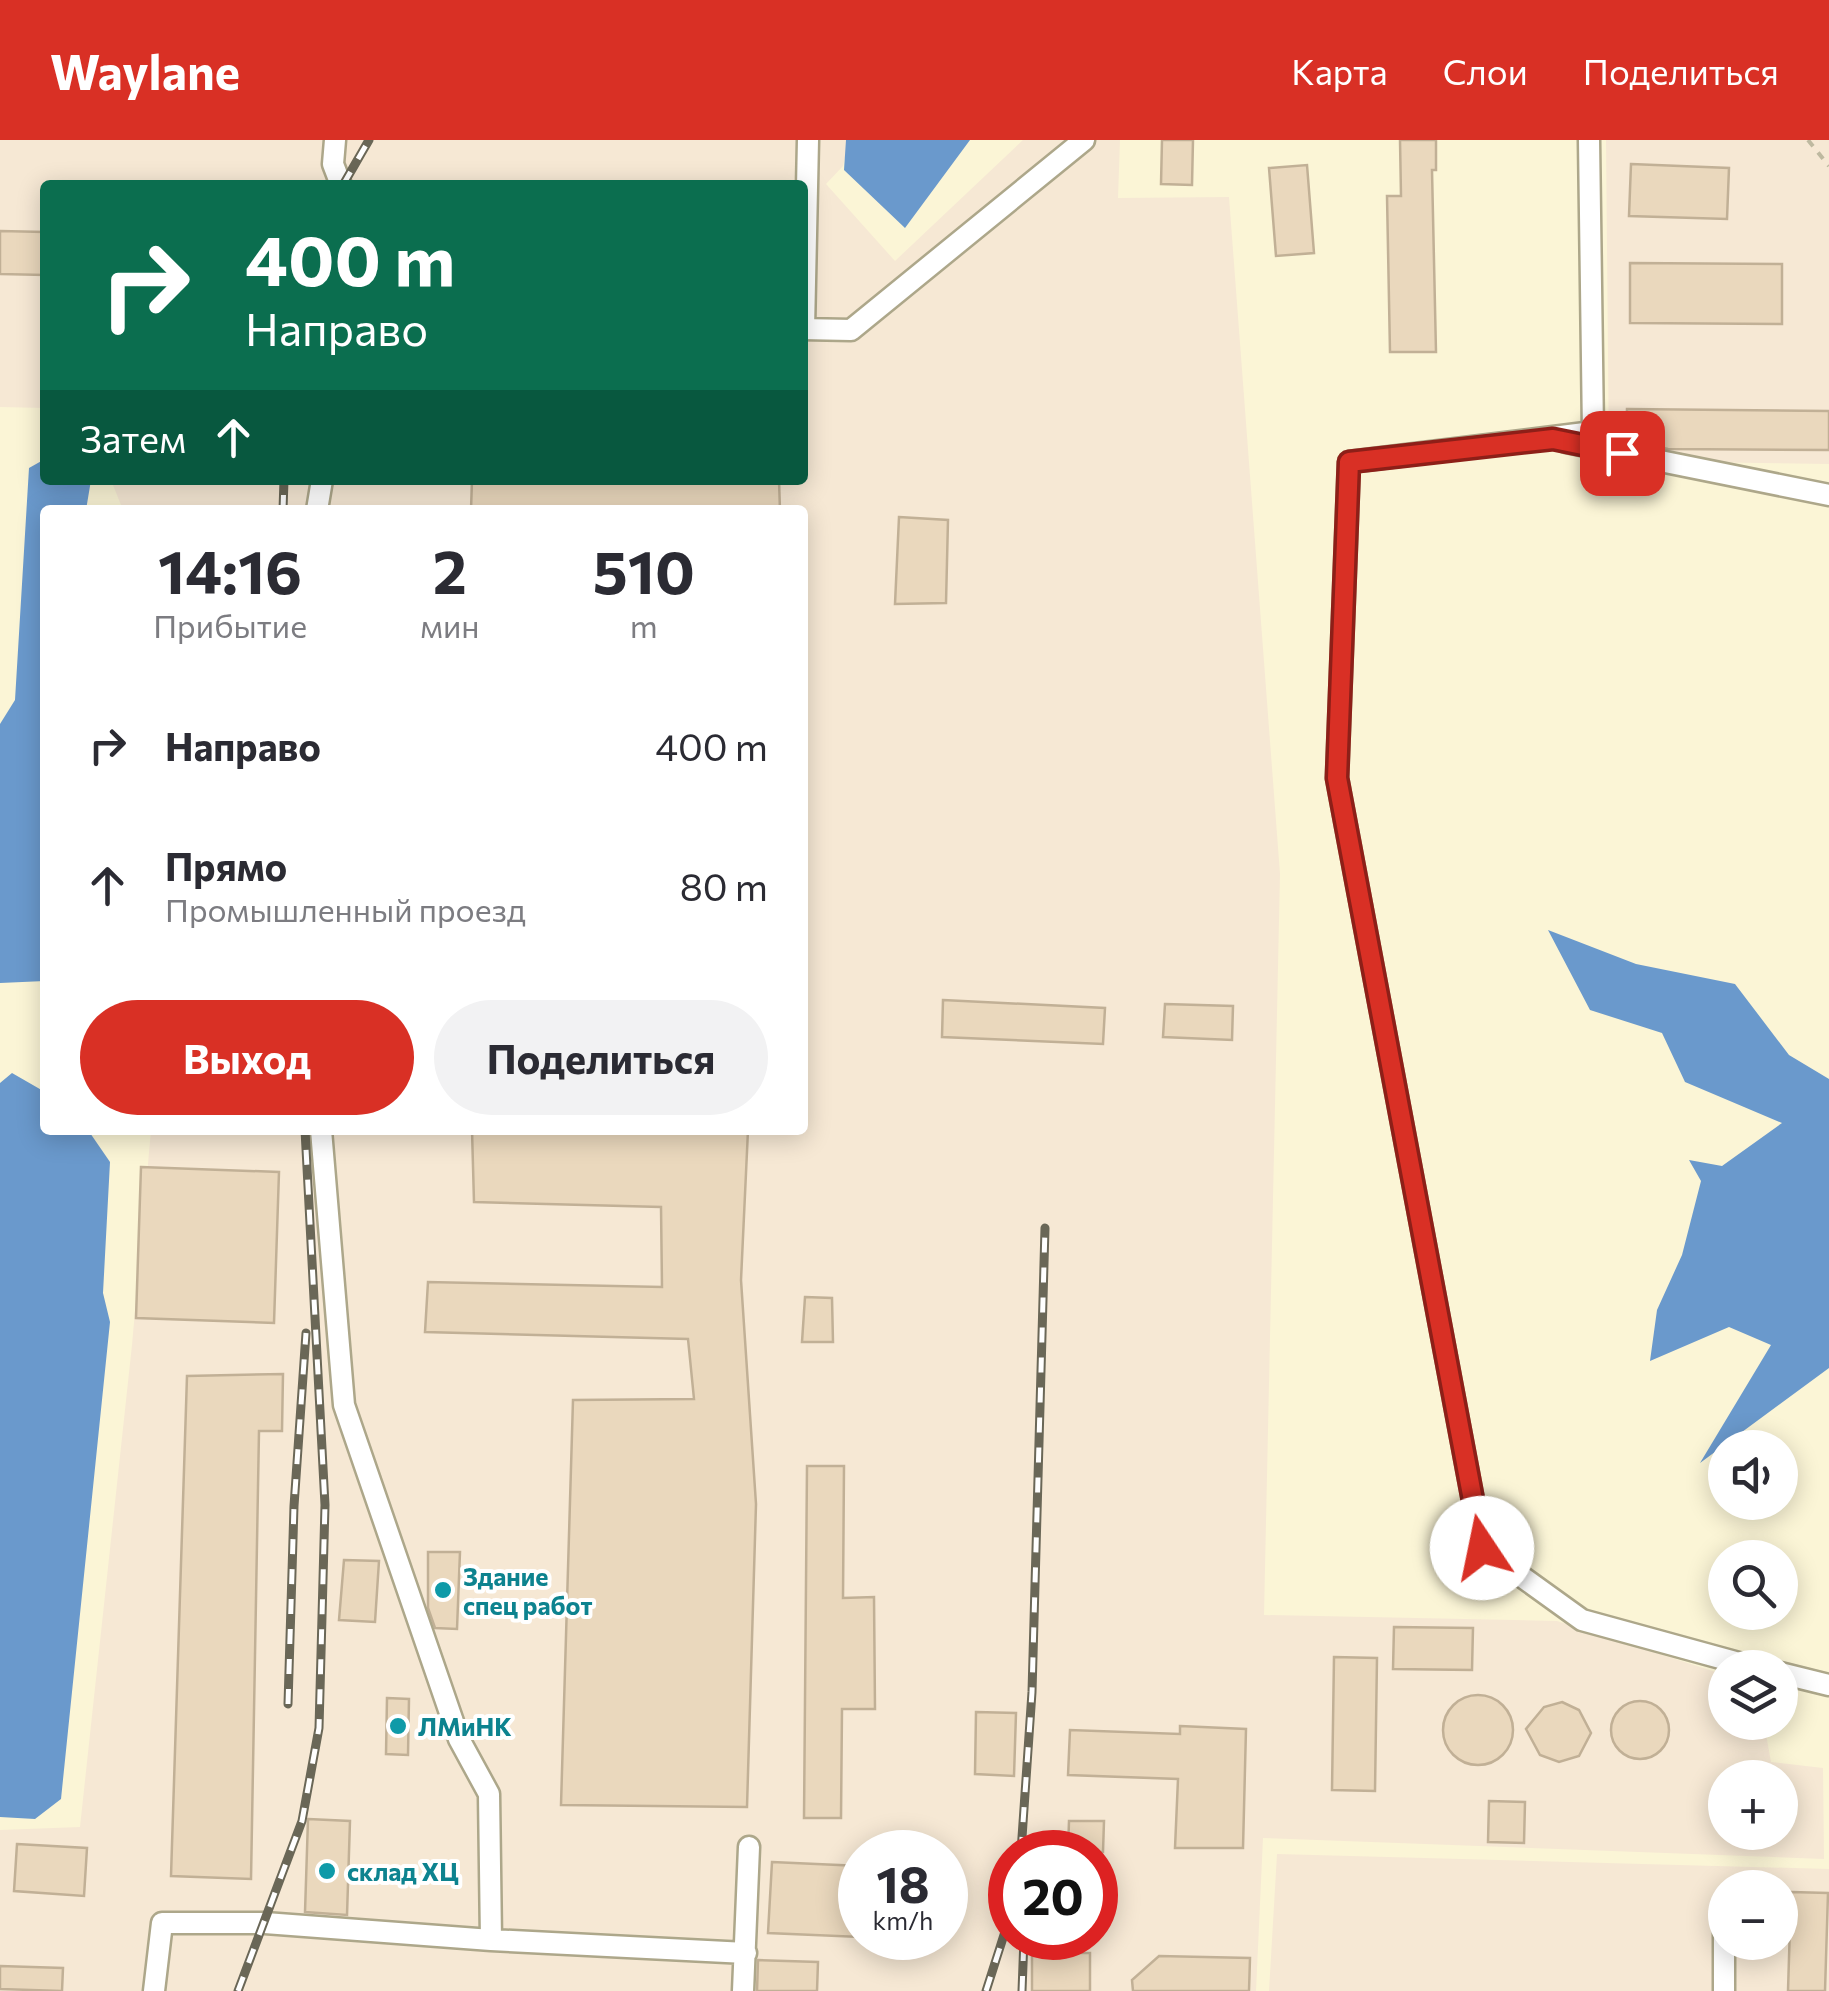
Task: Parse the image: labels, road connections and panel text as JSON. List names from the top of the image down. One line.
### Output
{"places":["Здание спец работ","ЛМиНК","склад ХЦ"],"page":{"header":"Waylane","nav":["Карта","Слои","Поделиться"],"turn":["400 m","Направо"],"then":"Затем","eta":["14:16","Прибытие","2","мин","510","m"],"list":[{"name":"Направо","value":"400 m"},{"name":"Прямо","note":"Промышленный проезд","value":"80 m"}],"buttons":["Выход","Поделиться"],"map_buttons":["+","−"],"speed":"18 km/h","limit":"20"}}
